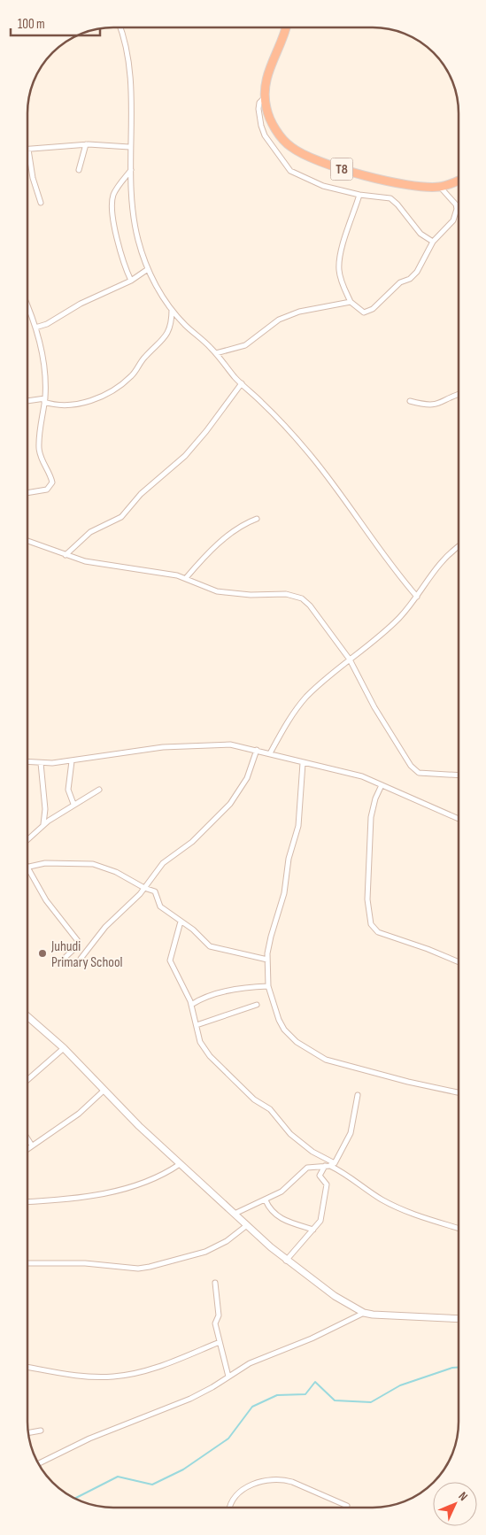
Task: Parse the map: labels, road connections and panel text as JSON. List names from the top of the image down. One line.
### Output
{"streets":{"highway":["T8"]},"places":["Juhudi Primary School"],"scale_bar":"100 m","north":"top right"}
